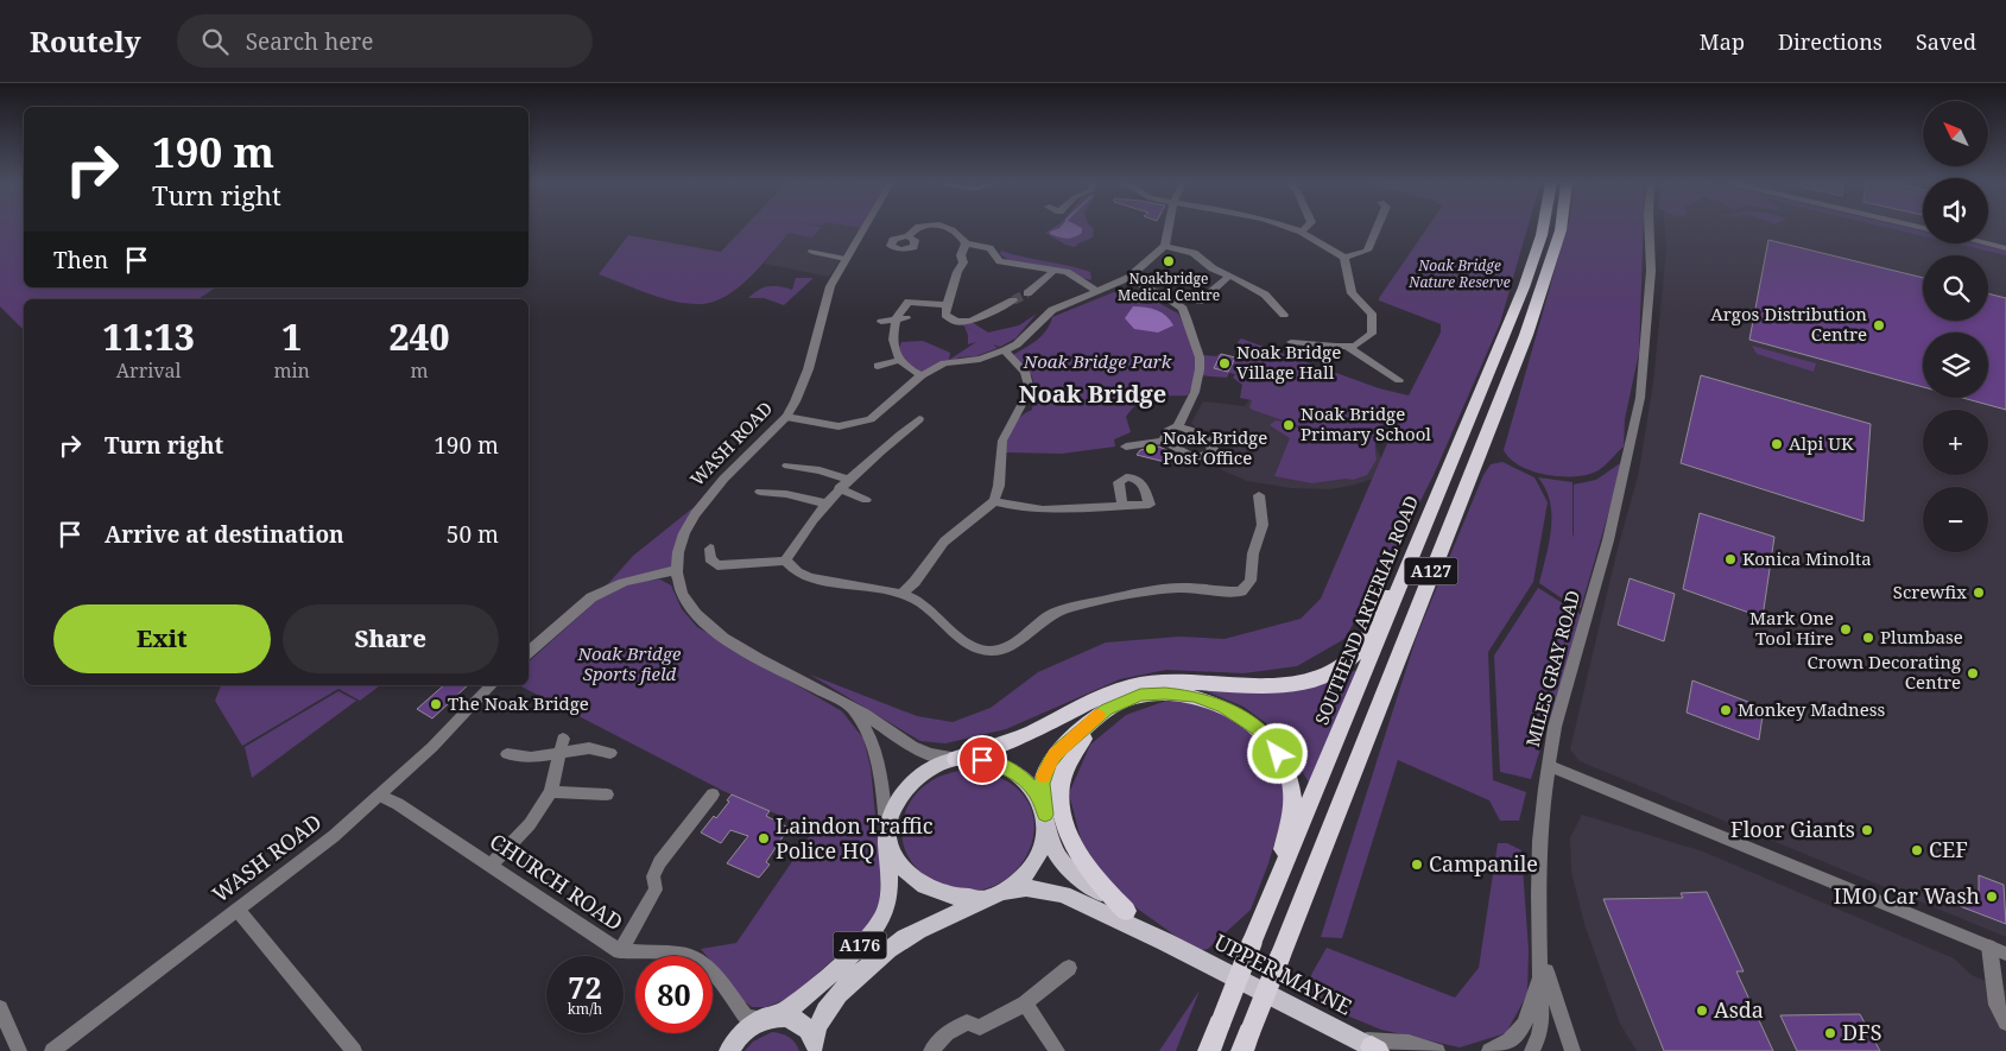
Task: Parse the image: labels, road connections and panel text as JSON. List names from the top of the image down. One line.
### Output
{"streets":{"highway":["A127","SOUTHEND ARTERIAL ROAD"],"main road":["A176","UPPER MAYNE"],"street":["WASH ROAD","MILES GRAY ROAD","CHURCH ROAD"]},"crossings":[["WASH ROAD","CHURCH ROAD"],["A127","SOUTHEND ARTERIAL ROAD"],["A127","A176"],["A127","UPPER MAYNE"],["CHURCH ROAD","A176"],["A176","UPPER MAYNE"]],"districts":["Noak Bridge"],"parks":["Noak Bridge Nature Reserve","Noak Bridge Park","Noak Bridge Sports field"],"places":["Noakbridge Medical Centre","Argos Distribution Centre","Noak Bridge Village Hall","Noak Bridge Primary School","Alpi UK","Noak Bridge Post Office","Konica Minolta","Screwfix","Mark One Tool Hire","Plumbase","Crown Decorating Centre","The Noak Bridge","Monkey Madness","Floor Giants","Laindon Traffic Police HQ","CEF","Campanile","IMO Car Wash","Asda","DFS"],"north":"top left","page":{"header":"Routely","search":"Search here","nav":["Map","Directions","Saved"],"map_buttons":["+","−"],"turn":["190 m","Turn right"],"then":"Then","eta":["11:13","Arrival","1","min","240","m"],"list":[{"name":"Turn right","value":"190 m"},{"name":"Arrive at destination","value":"50 m"}],"buttons":["Exit","Share"],"speed":"72 km/h","limit":"80"}}
